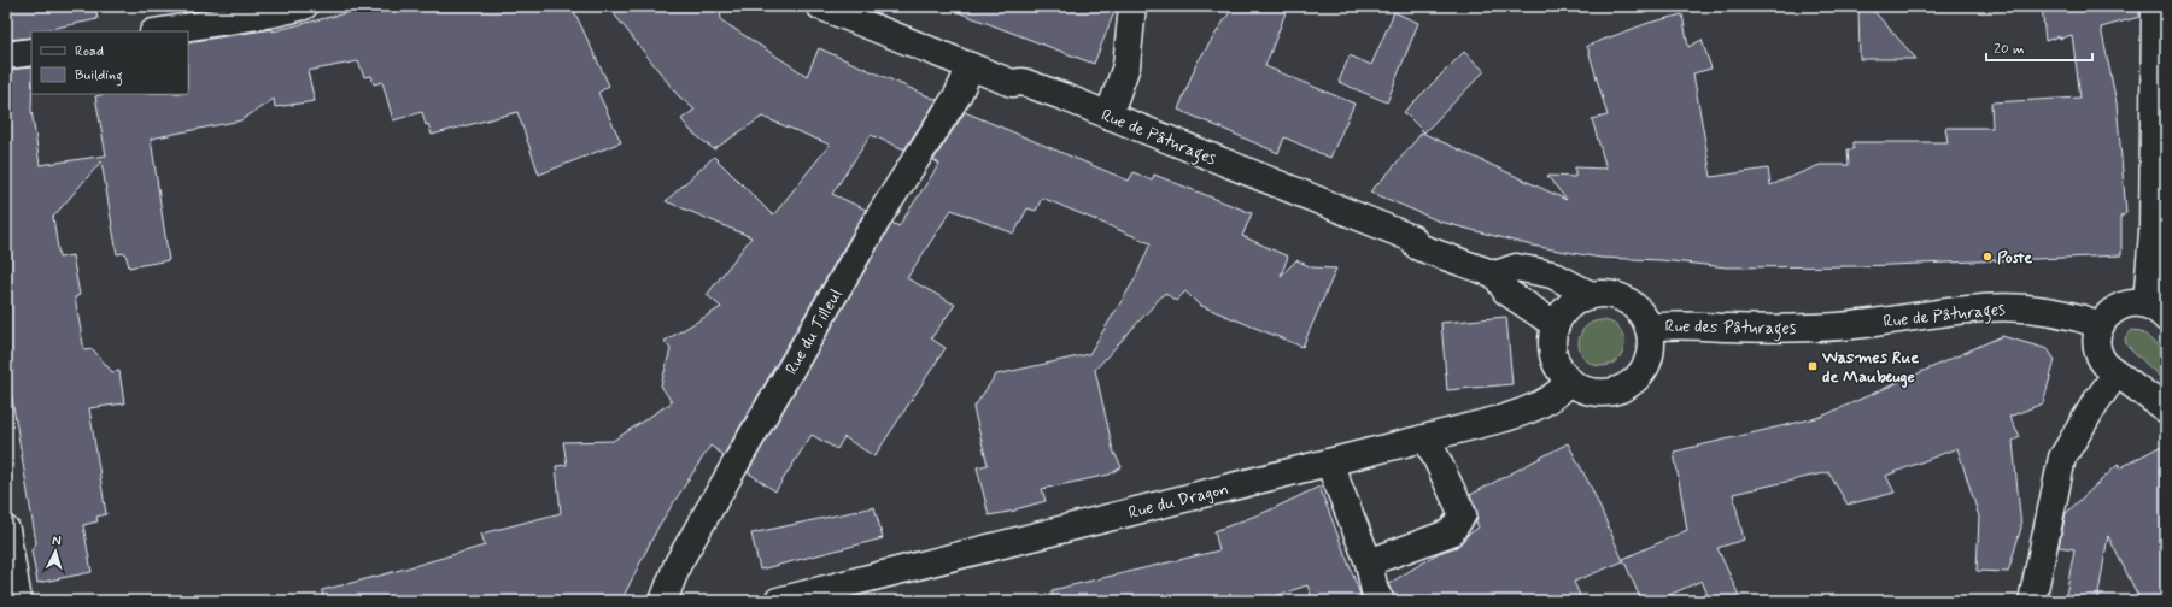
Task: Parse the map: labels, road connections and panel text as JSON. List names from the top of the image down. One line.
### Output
{"streets":{"street":["Rue de Pâturages","Rue des Pâturages","Rue du Tilleul","Rue du Dragon"]},"crossings":[["Rue de Pâturages","Rue des Pâturages"],["Rue de Pâturages","Rue du Tilleul"],["Rue des Pâturages","Rue du Dragon"]],"places":{"other":["Poste"],"transit":["Wasmes Rue de Maubeuge"]},"legend":["Road","Building"],"scale_bar":"20 m","north":"top"}
